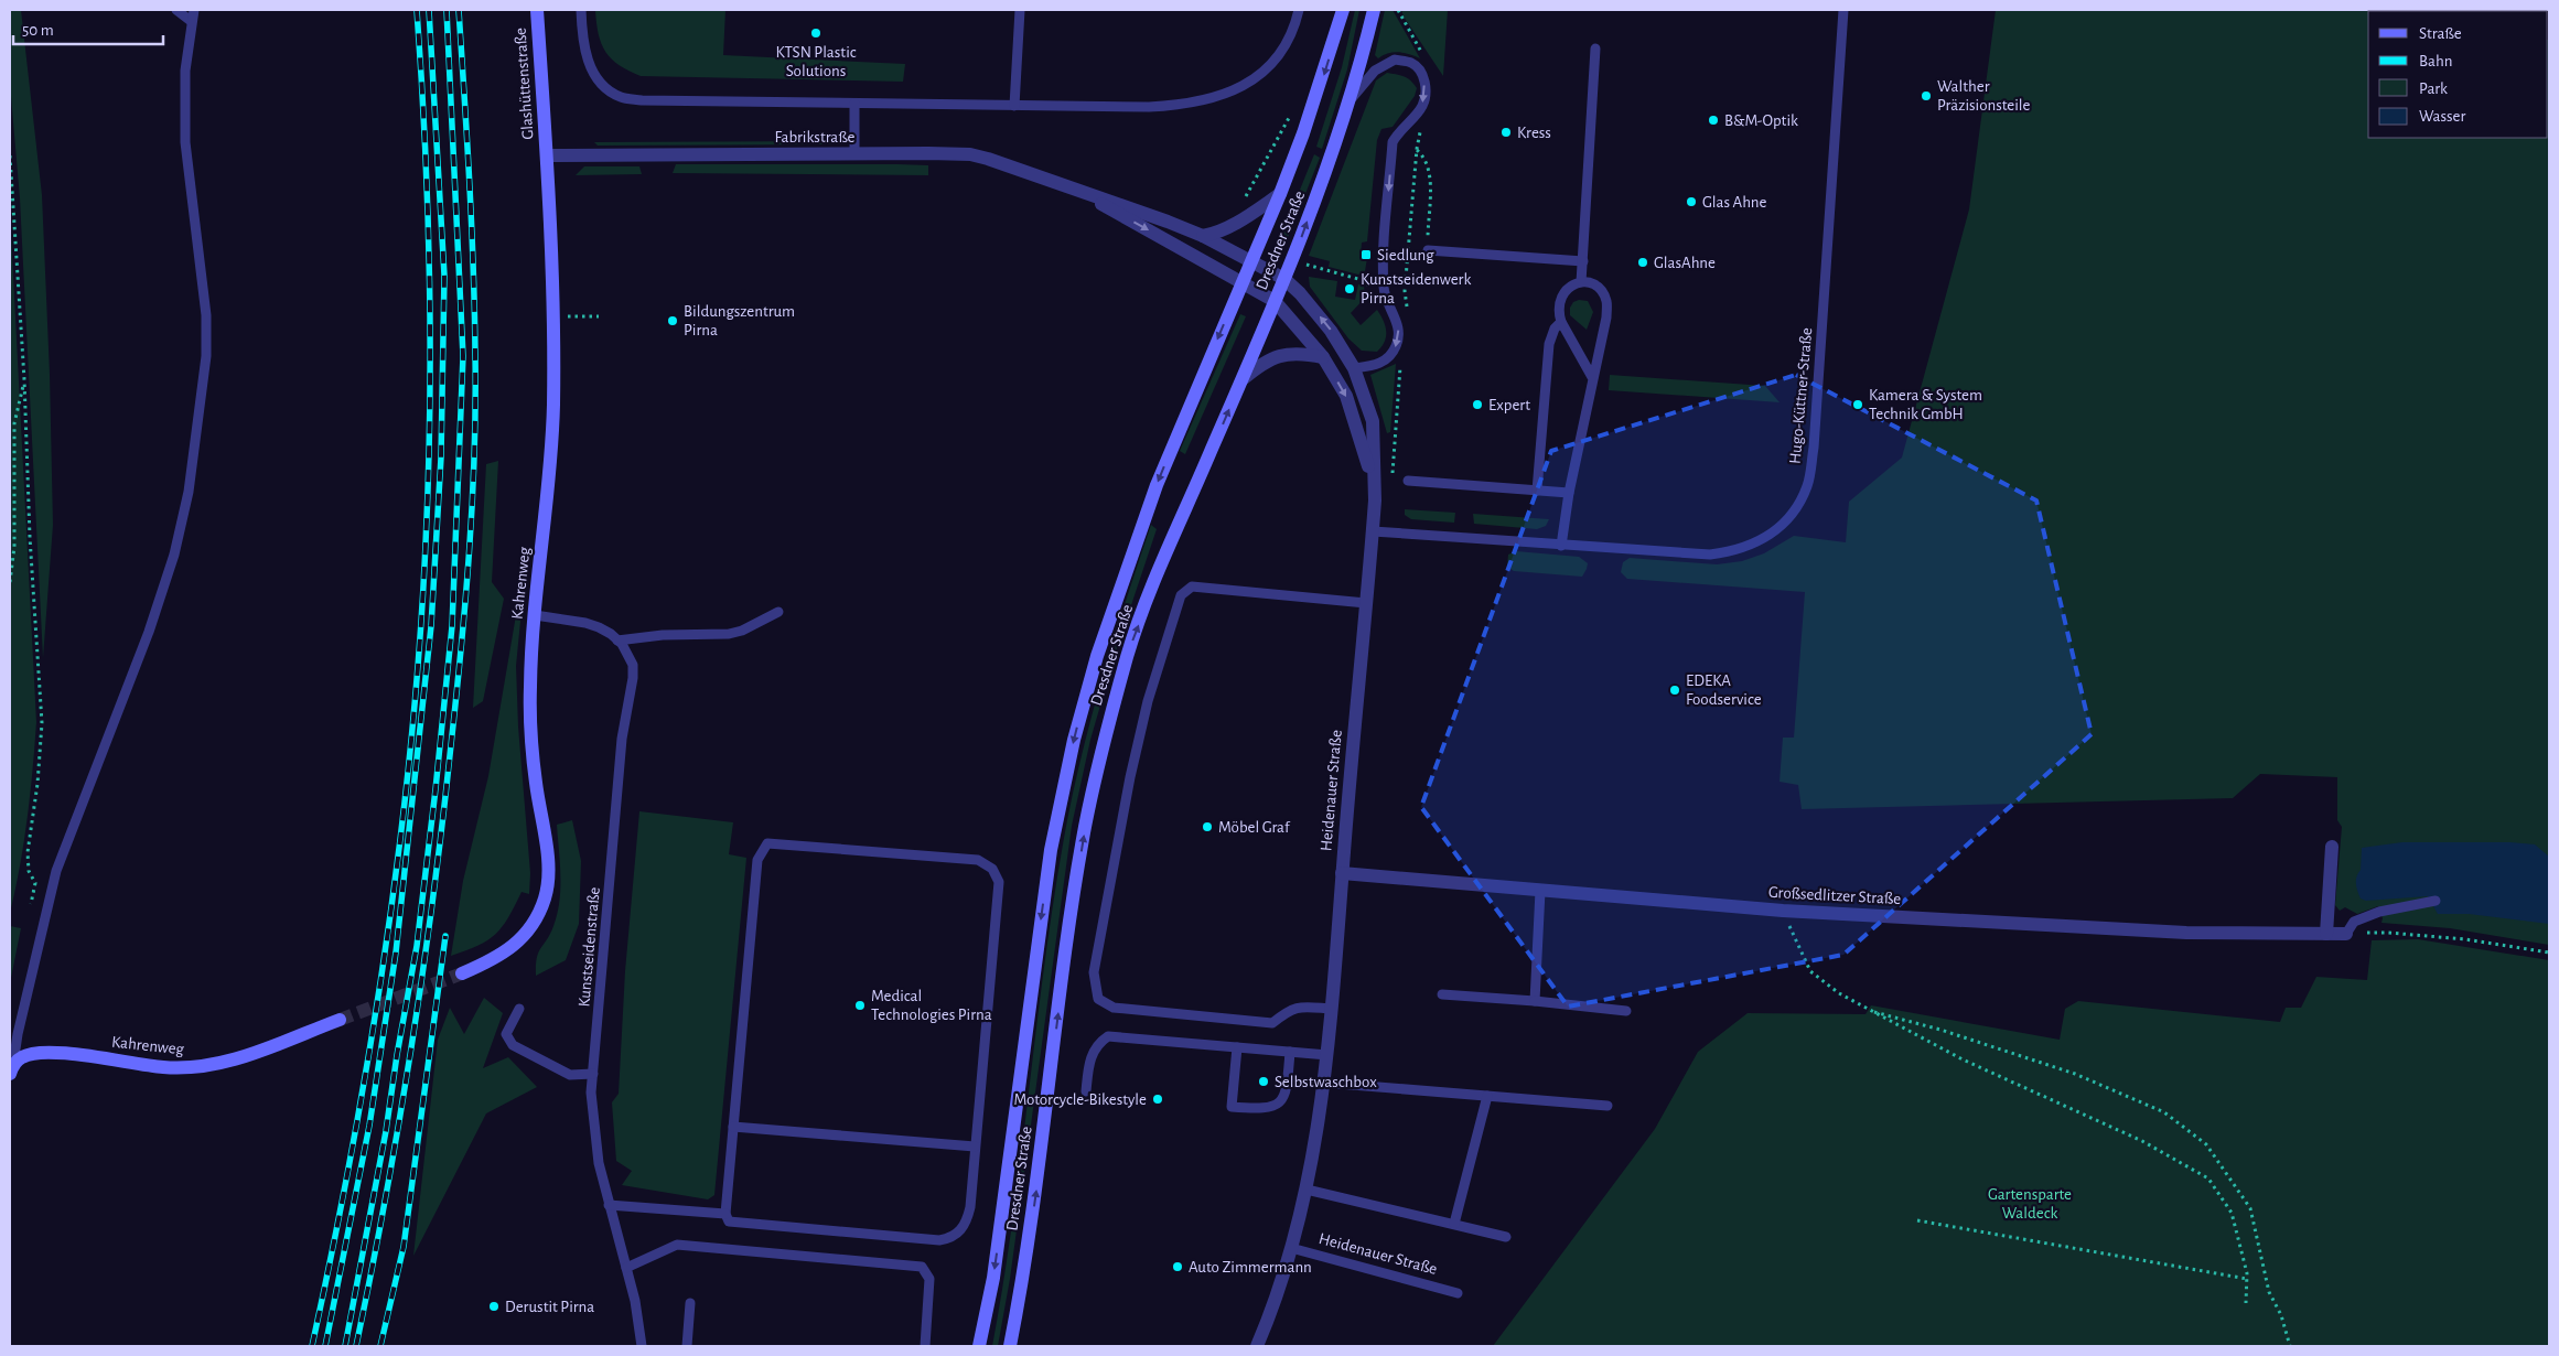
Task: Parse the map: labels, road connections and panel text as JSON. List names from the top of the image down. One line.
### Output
{"streets":{"main road":["Glashüttenstraße","Dresdner Straße","Kahrenweg"],"street":["Fabrikstraße","Heidenauer Straße","Großsedlitzer Straße"],"lane":["Hugo-Küttner-Straße","Kunstseidenstraße"]},"crossings":[["Glashüttenstraße","Fabrikstraße"],["Glashüttenstraße","Kahrenweg"],["Fabrikstraße","Dresdner Straße"],["Fabrikstraße","Kahrenweg"],["Fabrikstraße","Heidenauer Straße"],["Dresdner Straße","Heidenauer Straße"],["Hugo-Küttner-Straße","Heidenauer Straße"],["Kahrenweg","Kunstseidenstraße"],["Heidenauer Straße","Großsedlitzer Straße"]],"parks":["Gartensparte Waldeck"],"places":{"other":["KTSN Plastic Solutions","Walther Präzisionsteile","B&M-Optik","Kress","Glas Ahne","GlasAhne","Kunstseidenwerk Pirna","Bildungszentrum Pirna","Expert","Kamera & System Technik GmbH","EDEKA Foodservice","Möbel Graf","Medical Technologies Pirna","Selbstwaschbox","Motorcycle-Bikestyle","Auto Zimmermann","Derustit Pirna"],"transit":["Siedlung"]},"legend":["Straße","Bahn","Park","Wasser"],"scale_bar":"50 m"}
